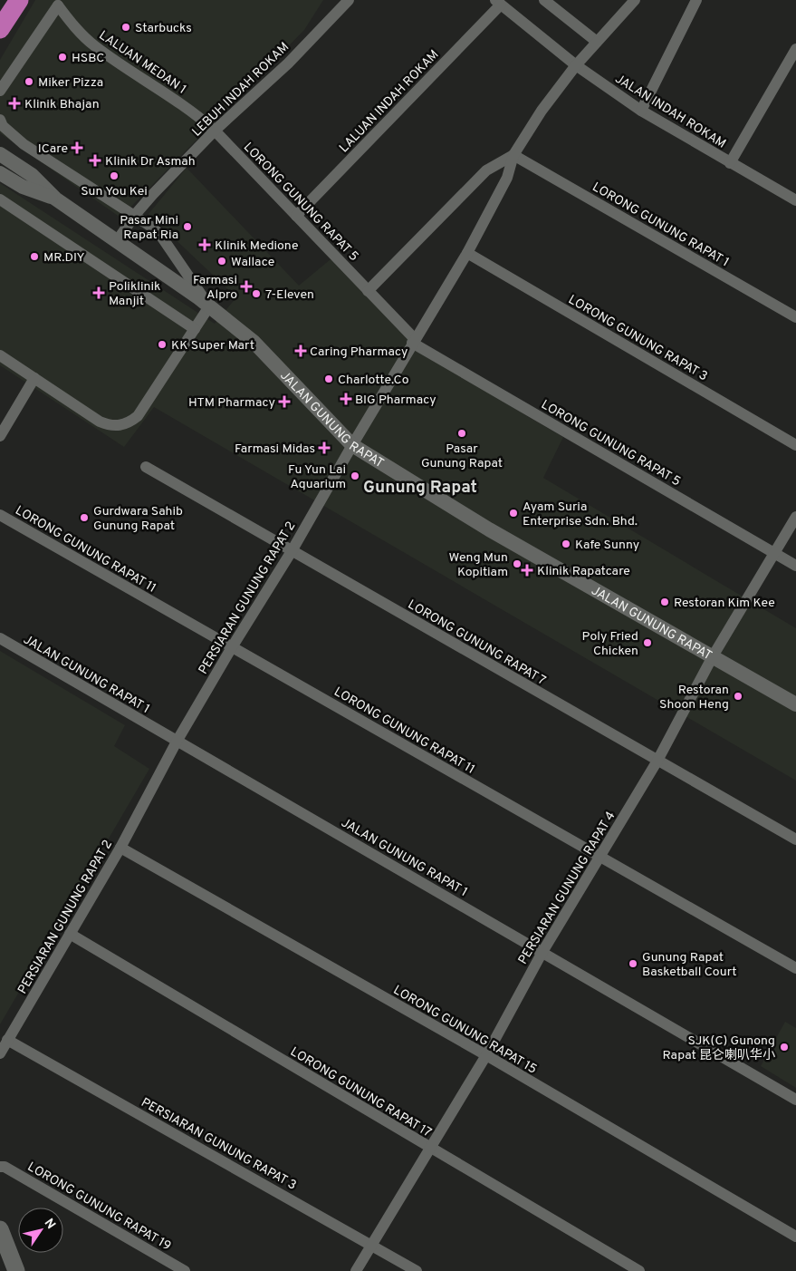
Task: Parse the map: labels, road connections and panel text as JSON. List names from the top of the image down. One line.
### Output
{"streets":{"street":["LALUAN MEDAN 1","LEBUH INDAH ROKAM","LALUAN INDAH ROKAM","JALAN INDAH ROKAM","LORONG GUNUNG RAPAT 5","LORONG GUNUNG RAPAT 1","LORONG GUNUNG RAPAT 3","JALAN GUNUNG RAPAT","LORONG GUNUNG RAPAT 11","PERSIARAN GUNUNG RAPAT 2","LORONG GUNUNG RAPAT 7","JALAN GUNUNG RAPAT 1","PERSIARAN GUNUNG RAPAT 4","LORONG GUNUNG RAPAT 15","LORONG GUNUNG RAPAT 17","PERSIARAN GUNUNG RAPAT 3","LORONG GUNUNG RAPAT 19"]},"crossings":[["LALUAN MEDAN 1","LEBUH INDAH ROKAM"],["LALUAN MEDAN 1","LORONG GUNUNG RAPAT 5"],["LEBUH INDAH ROKAM","LORONG GUNUNG RAPAT 5"],["LEBUH INDAH ROKAM","JALAN GUNUNG RAPAT"],["LALUAN INDAH ROKAM","JALAN INDAH ROKAM"],["LALUAN INDAH ROKAM","LORONG GUNUNG RAPAT 5"],["JALAN INDAH ROKAM","PERSIARAN GUNUNG RAPAT 2"],["LORONG GUNUNG RAPAT 5","PERSIARAN GUNUNG RAPAT 2"],["LORONG GUNUNG RAPAT 5","PERSIARAN GUNUNG RAPAT 4"],["LORONG GUNUNG RAPAT 1","PERSIARAN GUNUNG RAPAT 2"],["LORONG GUNUNG RAPAT 3","PERSIARAN GUNUNG RAPAT 2"],["JALAN GUNUNG RAPAT","PERSIARAN GUNUNG RAPAT 2"],["JALAN GUNUNG RAPAT","PERSIARAN GUNUNG RAPAT 4"],["LORONG GUNUNG RAPAT 11","PERSIARAN GUNUNG RAPAT 2"],["LORONG GUNUNG RAPAT 11","PERSIARAN GUNUNG RAPAT 4"],["PERSIARAN GUNUNG RAPAT 2","LORONG GUNUNG RAPAT 7"],["PERSIARAN GUNUNG RAPAT 2","JALAN GUNUNG RAPAT 1"],["PERSIARAN GUNUNG RAPAT 2","LORONG GUNUNG RAPAT 15"],["PERSIARAN GUNUNG RAPAT 2","LORONG GUNUNG RAPAT 17"],["PERSIARAN GUNUNG RAPAT 2","PERSIARAN GUNUNG RAPAT 3"],["LORONG GUNUNG RAPAT 7","PERSIARAN GUNUNG RAPAT 4"],["JALAN GUNUNG RAPAT 1","PERSIARAN GUNUNG RAPAT 4"],["PERSIARAN GUNUNG RAPAT 4","LORONG GUNUNG RAPAT 15"],["PERSIARAN GUNUNG RAPAT 4","LORONG GUNUNG RAPAT 17"],["PERSIARAN GUNUNG RAPAT 4","PERSIARAN GUNUNG RAPAT 3"]],"districts":["Gunung Rapat"],"places":{"other":["Starbucks","HSBC","Miker Pizza","Sun You Kei","Pasar Mini Rapat Ria","MR.DIY","Wallace","7-Eleven","KK Super Mart","Charlotte.Co","Pasar Gunung Rapat","Fu Yun Lai Aquarium","Ayam Suria Enterprise Sdn. Bhd.","Gurdwara Sahib Gunung Rapat","Kafe Sunny","Weng Mun Kopitiam","Restoran Kim Kee","Poly Fried Chicken","Restoran Shoon Heng","Gunung Rapat Basketball Court","SJK(C) Gunong Rapat 昆仑喇叭华小"],"health":["Klinik Bhajan","ICare","Klinik Dr Asmah","Klinik Medione","Farmasi Alpro","Poliklinik Manjit","Caring Pharmacy","BIG Pharmacy","HTM Pharmacy","Farmasi Midas","Klinik Rapatcare"]},"north":"top right"}
